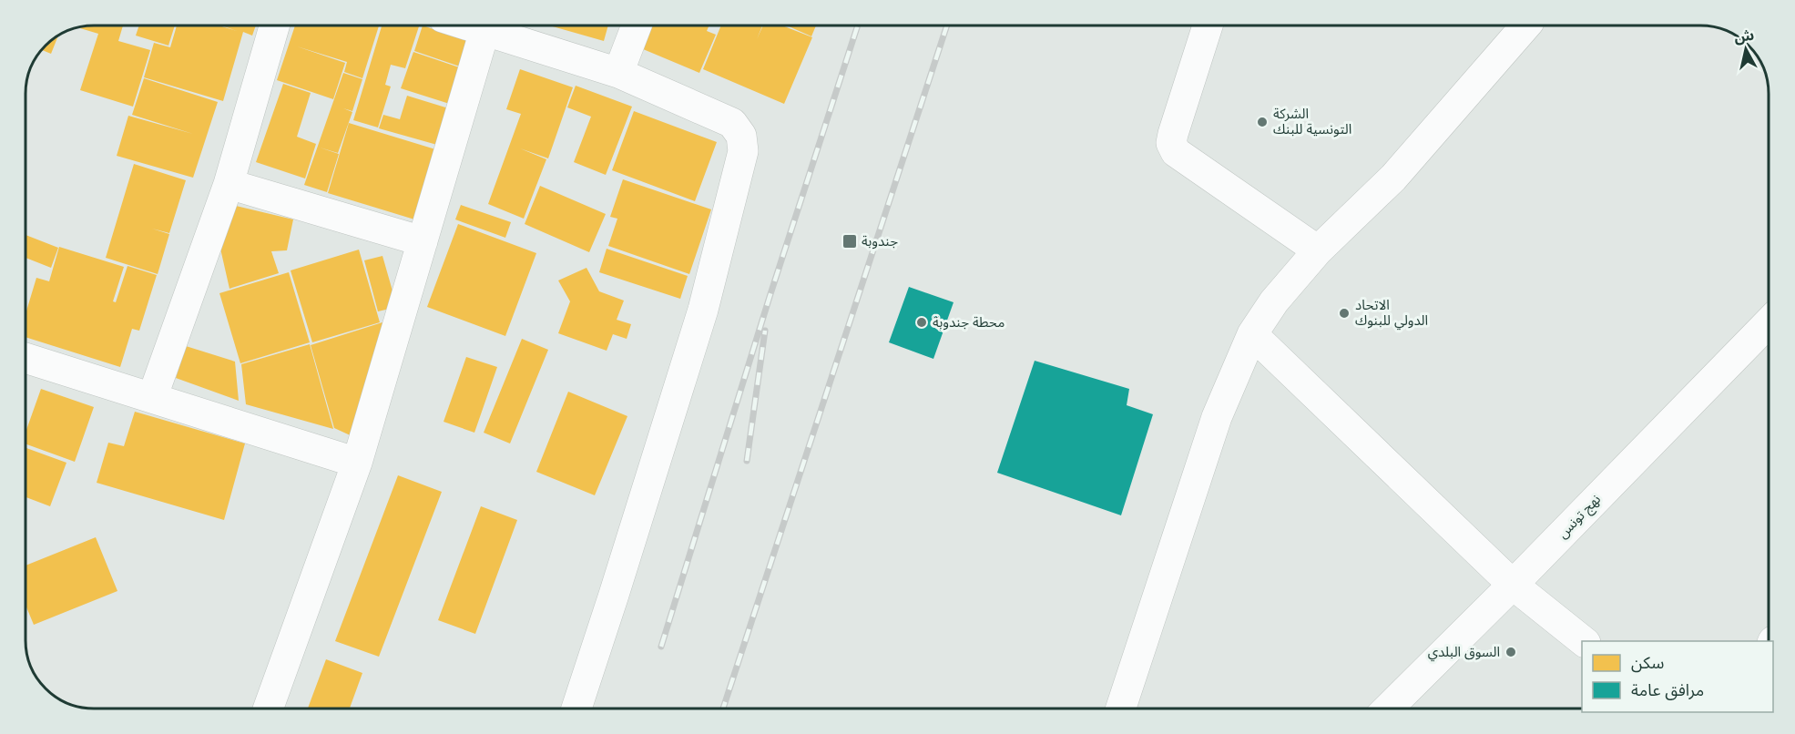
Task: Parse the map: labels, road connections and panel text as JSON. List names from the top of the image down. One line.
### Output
{"streets":{"street":["نهج تونس"]},"places":{"other":["الشركة التونسية للبنك","الاتحاد الدولي للبنوك","محطة جندوبة","السوق البلدي"],"transit":["جندوبة"]},"legend":["سكن","مرافق عامة"],"north":"top"}
